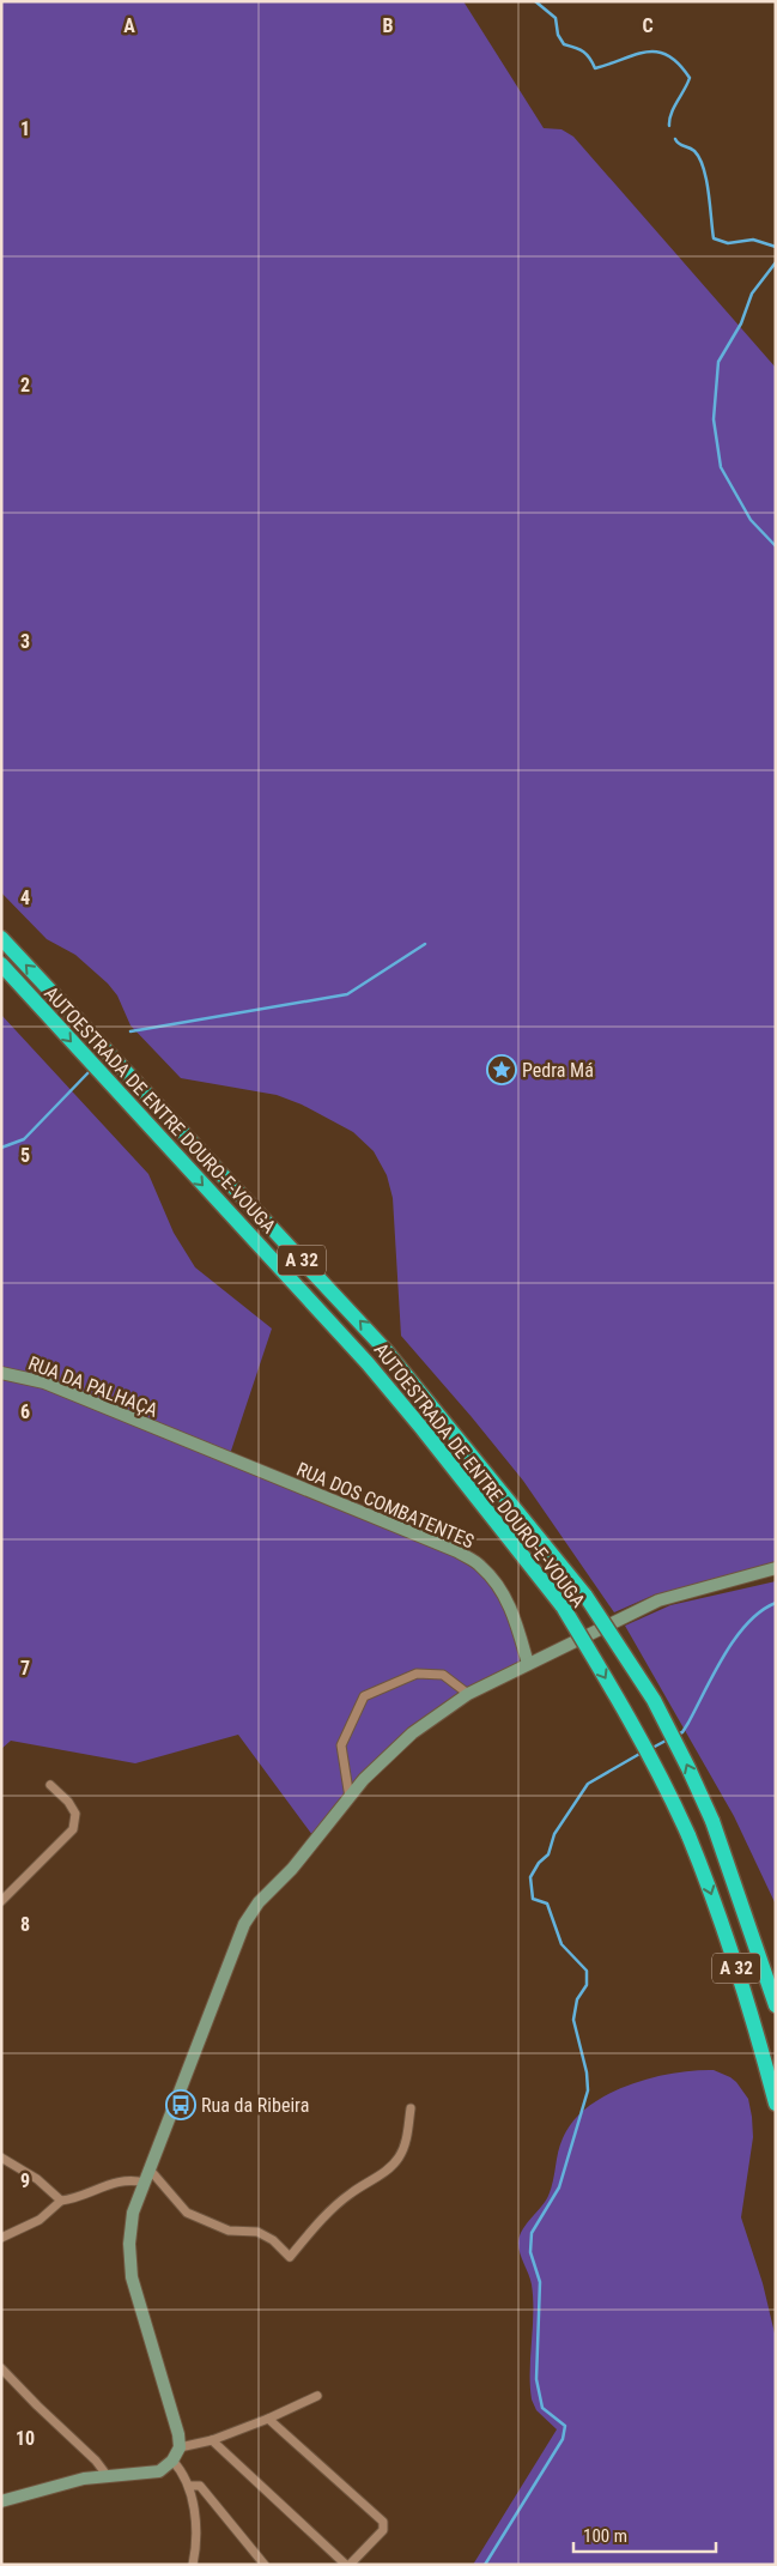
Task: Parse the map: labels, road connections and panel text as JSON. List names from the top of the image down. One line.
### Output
{"streets":{"highway":["AUTOESTRADA DE ENTRE DOURO-E-VOUGA","A 32"],"main road":["RUA DA PALHAÇA","RUA DOS COMBATENTES"]},"crossings":[["RUA DA PALHAÇA","RUA DOS COMBATENTES"]],"places":{"place":["Pedra Má"],"bus stop":["Rua da Ribeira"]},"scale_bar":"100 m","grid":{"columns":["A","B","C"],"rows":["1","2","3","4","5","6","7","8","9","10"]}}
